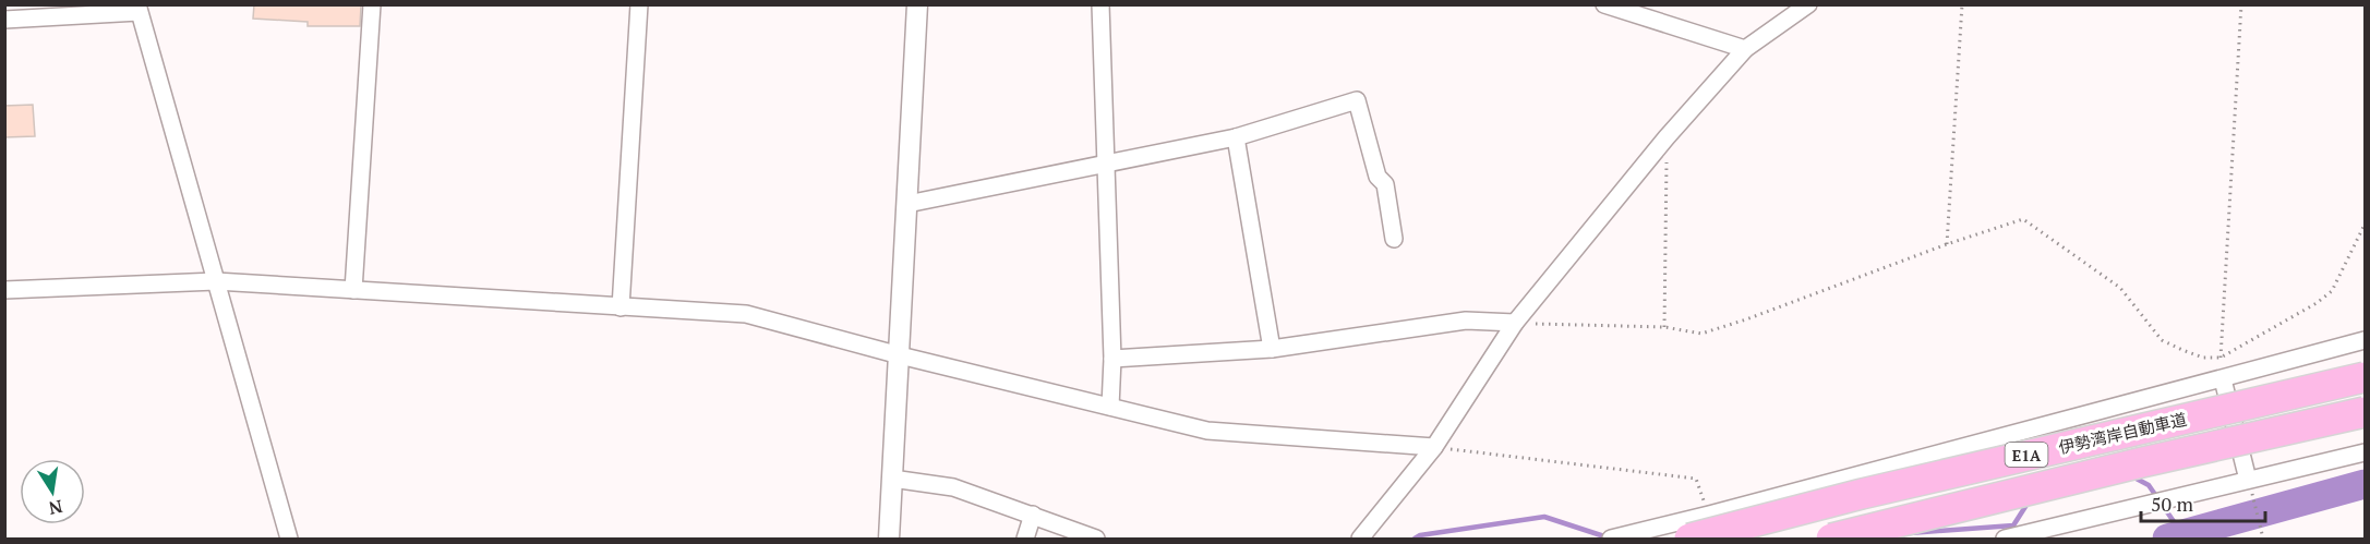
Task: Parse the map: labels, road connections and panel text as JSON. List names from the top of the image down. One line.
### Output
{"streets":{"highway":["伊勢湾岸自動車道","E1A"]},"scale_bar":"50 m","north":"bottom"}
